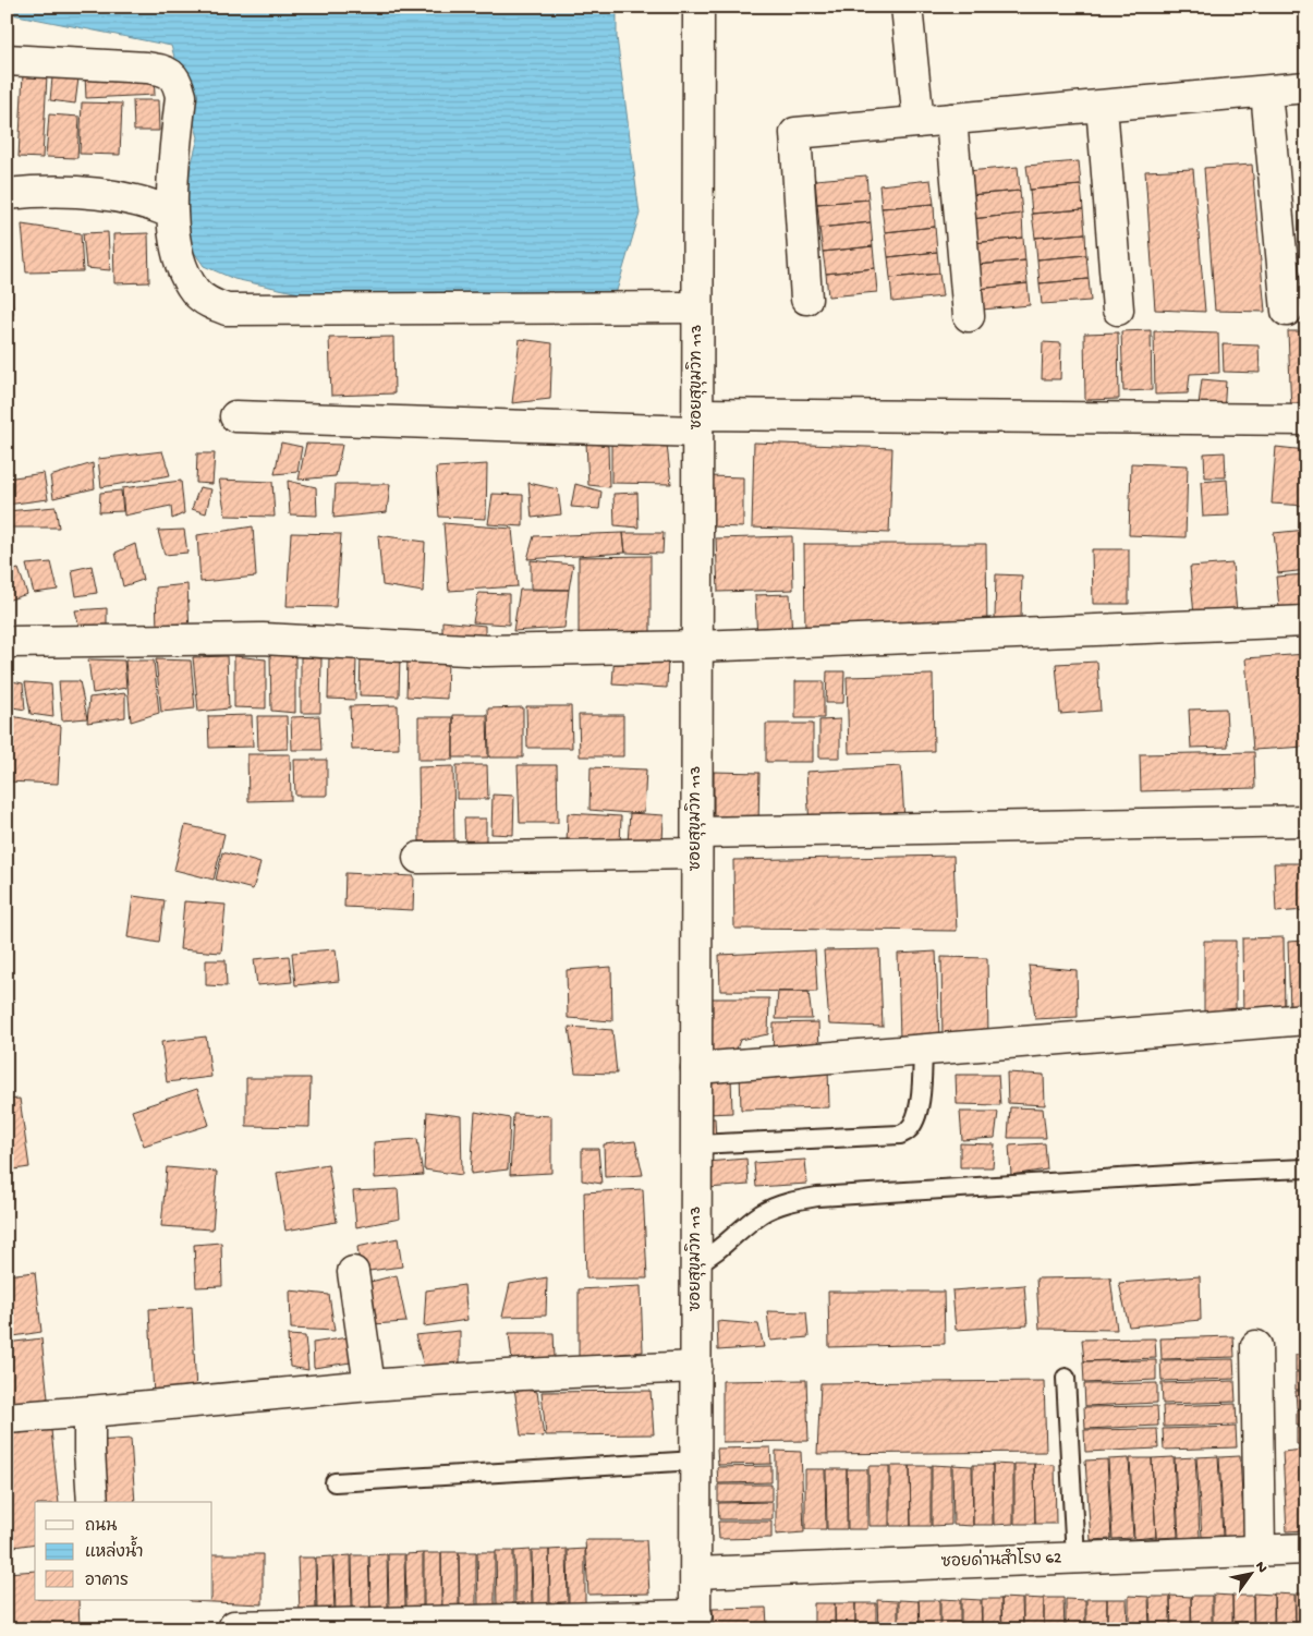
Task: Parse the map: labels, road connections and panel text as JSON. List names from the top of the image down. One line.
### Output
{"streets":{"street":["ซอยสุขุมวิท 113","ซอยด่านสำโรง 62"]},"crossings":[["ซอยสุขุมวิท 113","ซอยด่านสำโรง 62"]],"legend":["ถนน","แหล่งน้ำ","อาคาร"],"north":"top right"}
